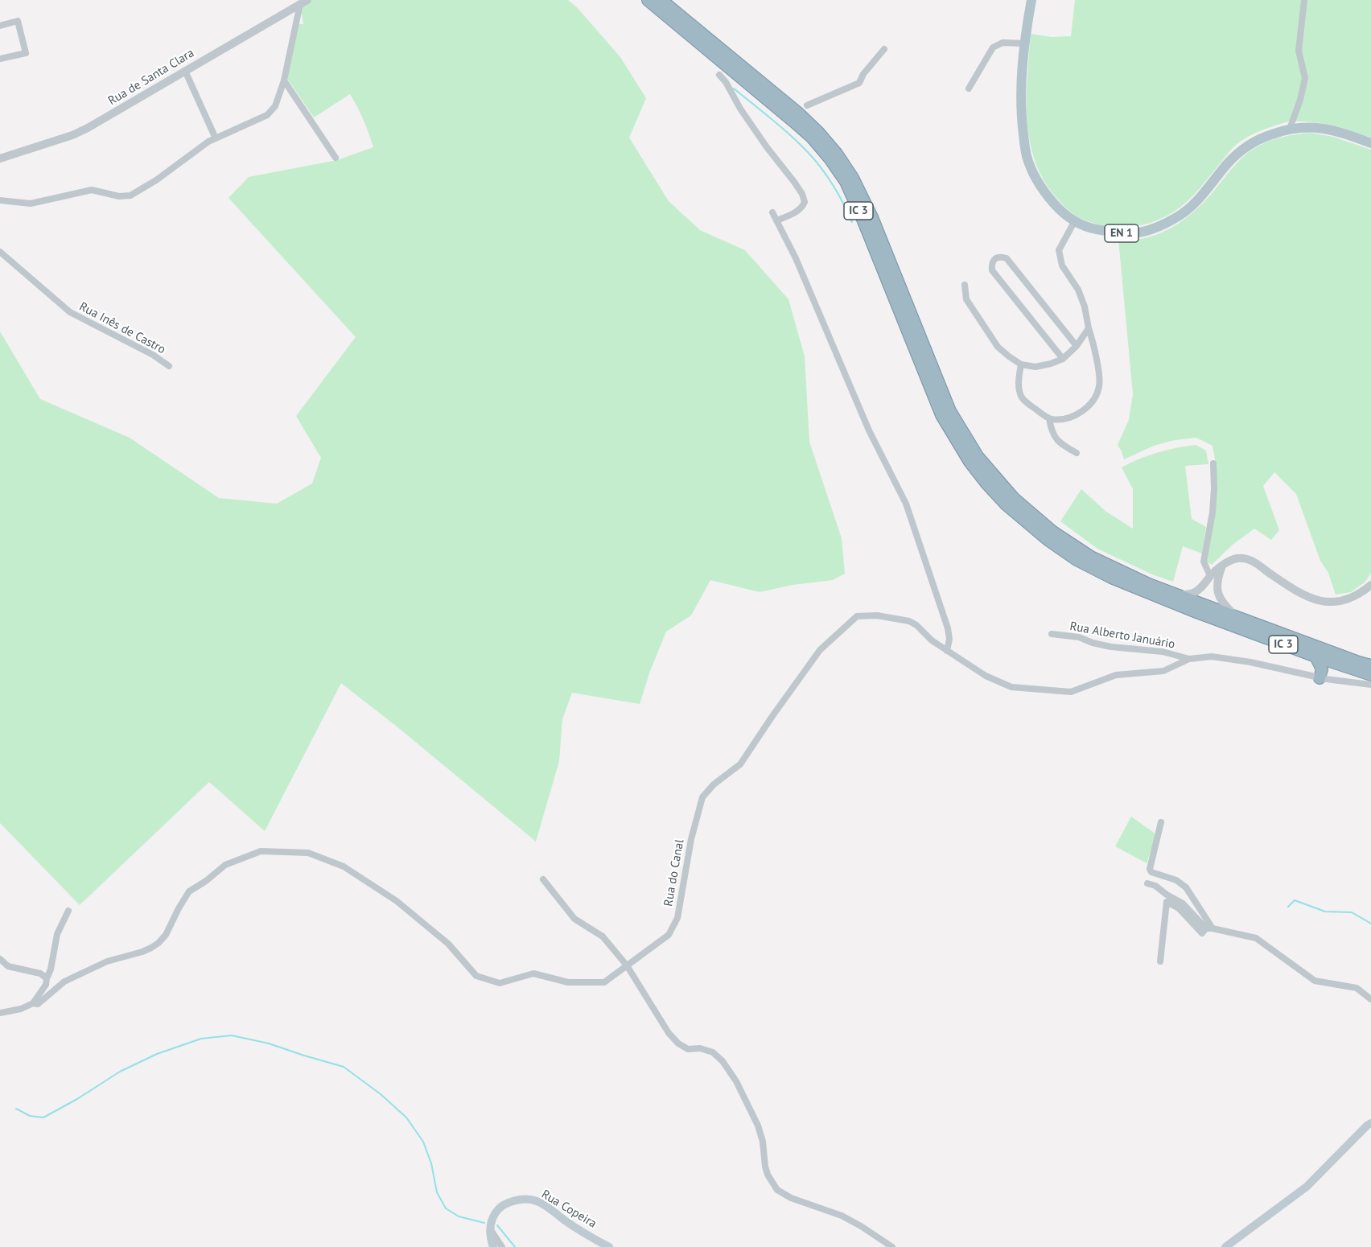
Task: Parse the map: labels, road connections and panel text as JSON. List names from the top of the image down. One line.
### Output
{"streets":{"highway":["IC 3"],"main road":["EN 1","Rua Copeira"],"street":["Rua de Santa Clara","Rua Inês de Castro","Rua Alberto Januário","Rua do Canal"]},"crossings":[["Rua Alberto Januário","Rua do Canal"]]}
